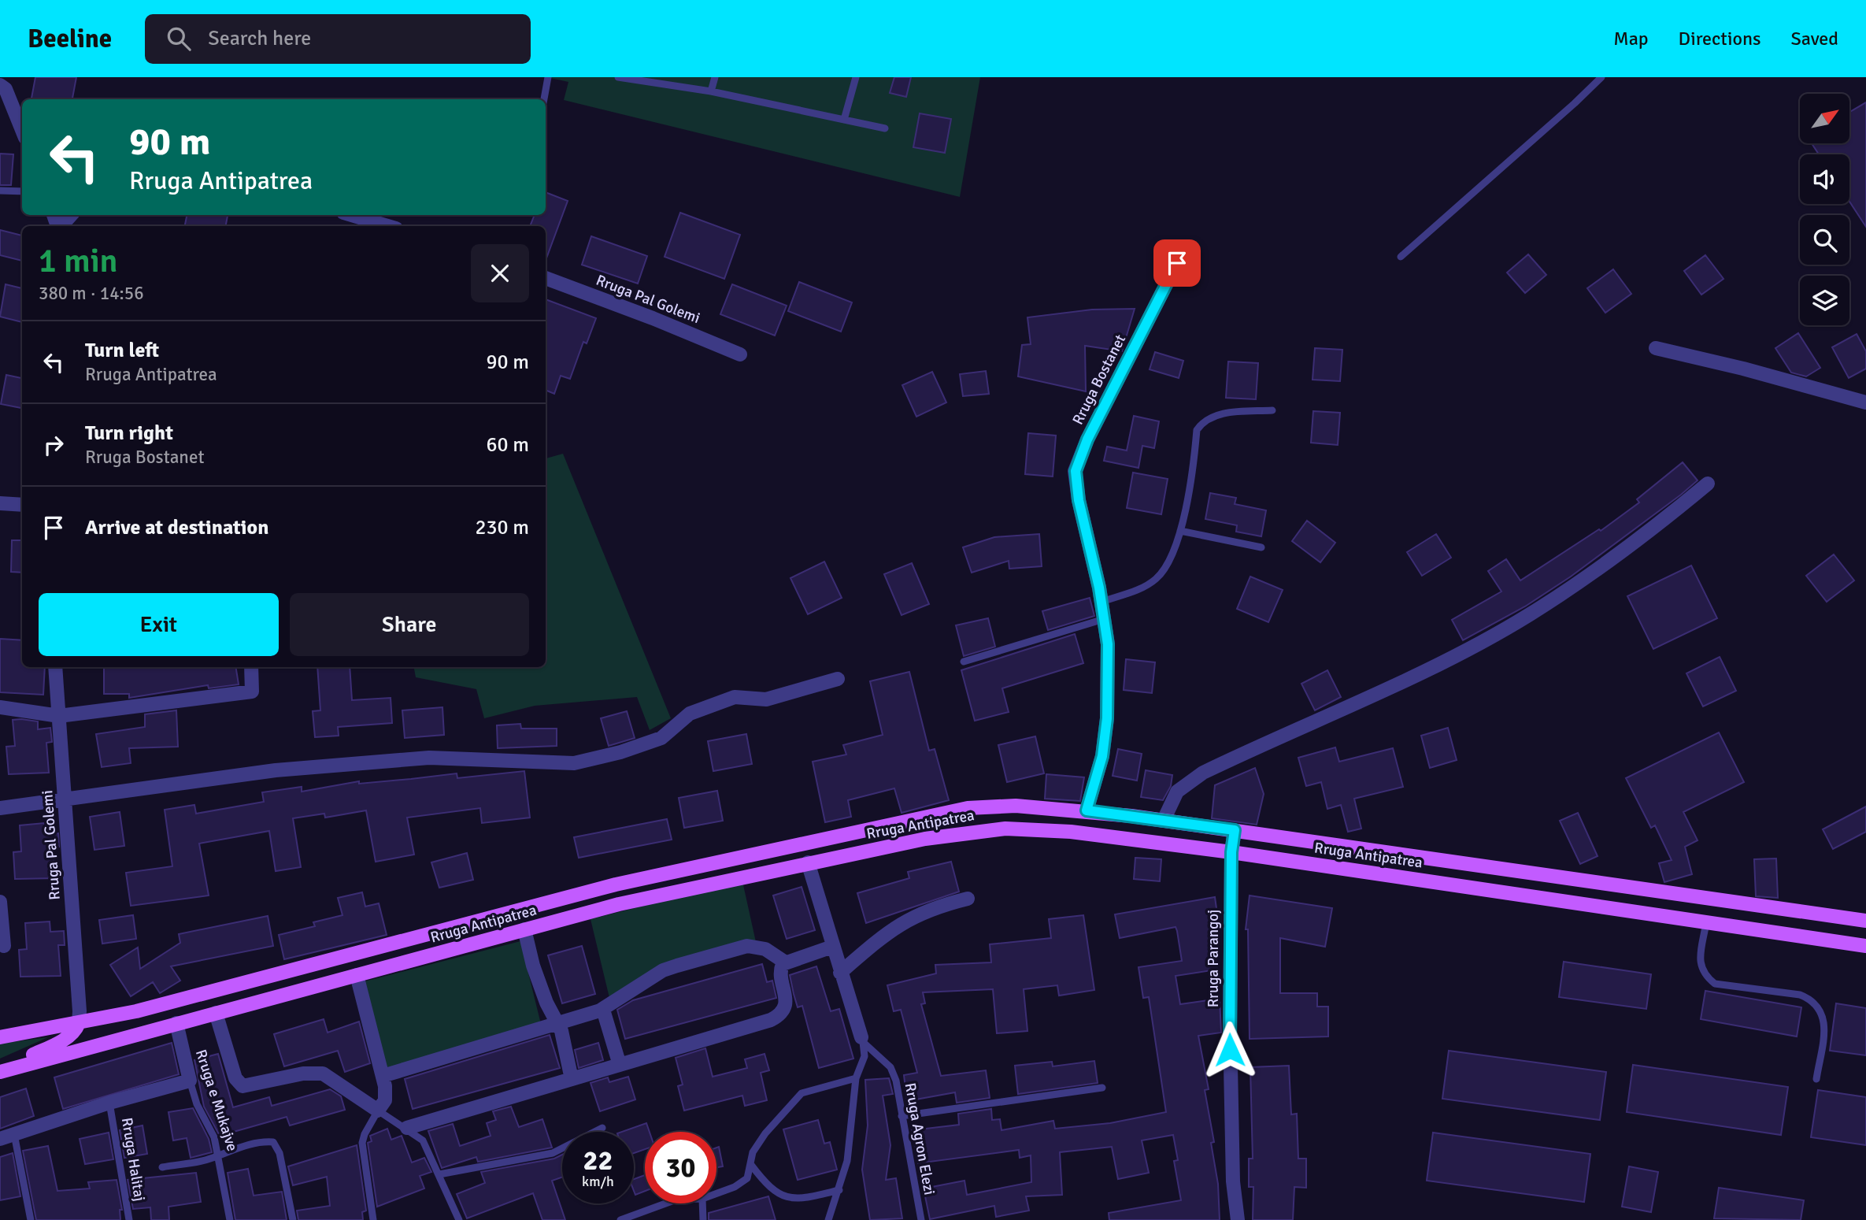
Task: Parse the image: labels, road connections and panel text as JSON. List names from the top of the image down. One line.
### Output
{"streets":{"main road":["Rruga Antipatrea"],"street":["Rruga Pal Golemi","Rruga Bostanet","Rruga Parangoj","Rruga e Mukajve"],"lane":["Rruga Agron Elezi","Rruga Halitaj"]},"crossings":[["Rruga Pal Golemi","Rruga Antipatrea"],["Rruga Bostanet","Rruga Antipatrea"],["Rruga Antipatrea","Rruga Parangoj"],["Rruga Antipatrea","Rruga e Mukajve"]],"north":"top right","page":{"header":"Beeline","search":"Search here","nav":["Map","Directions","Saved"],"turn":["90 m","Rruga Antipatrea"],"heading":["1 min","380 m · 14:56"],"list":[{"name":"Turn left","note":"Rruga Antipatrea","value":"90 m"},{"name":"Turn right","note":"Rruga Bostanet","value":"60 m"},{"name":"Arrive at destination","value":"230 m"}],"buttons":["Exit","Share"],"speed":"22 km/h","limit":"30"}}
